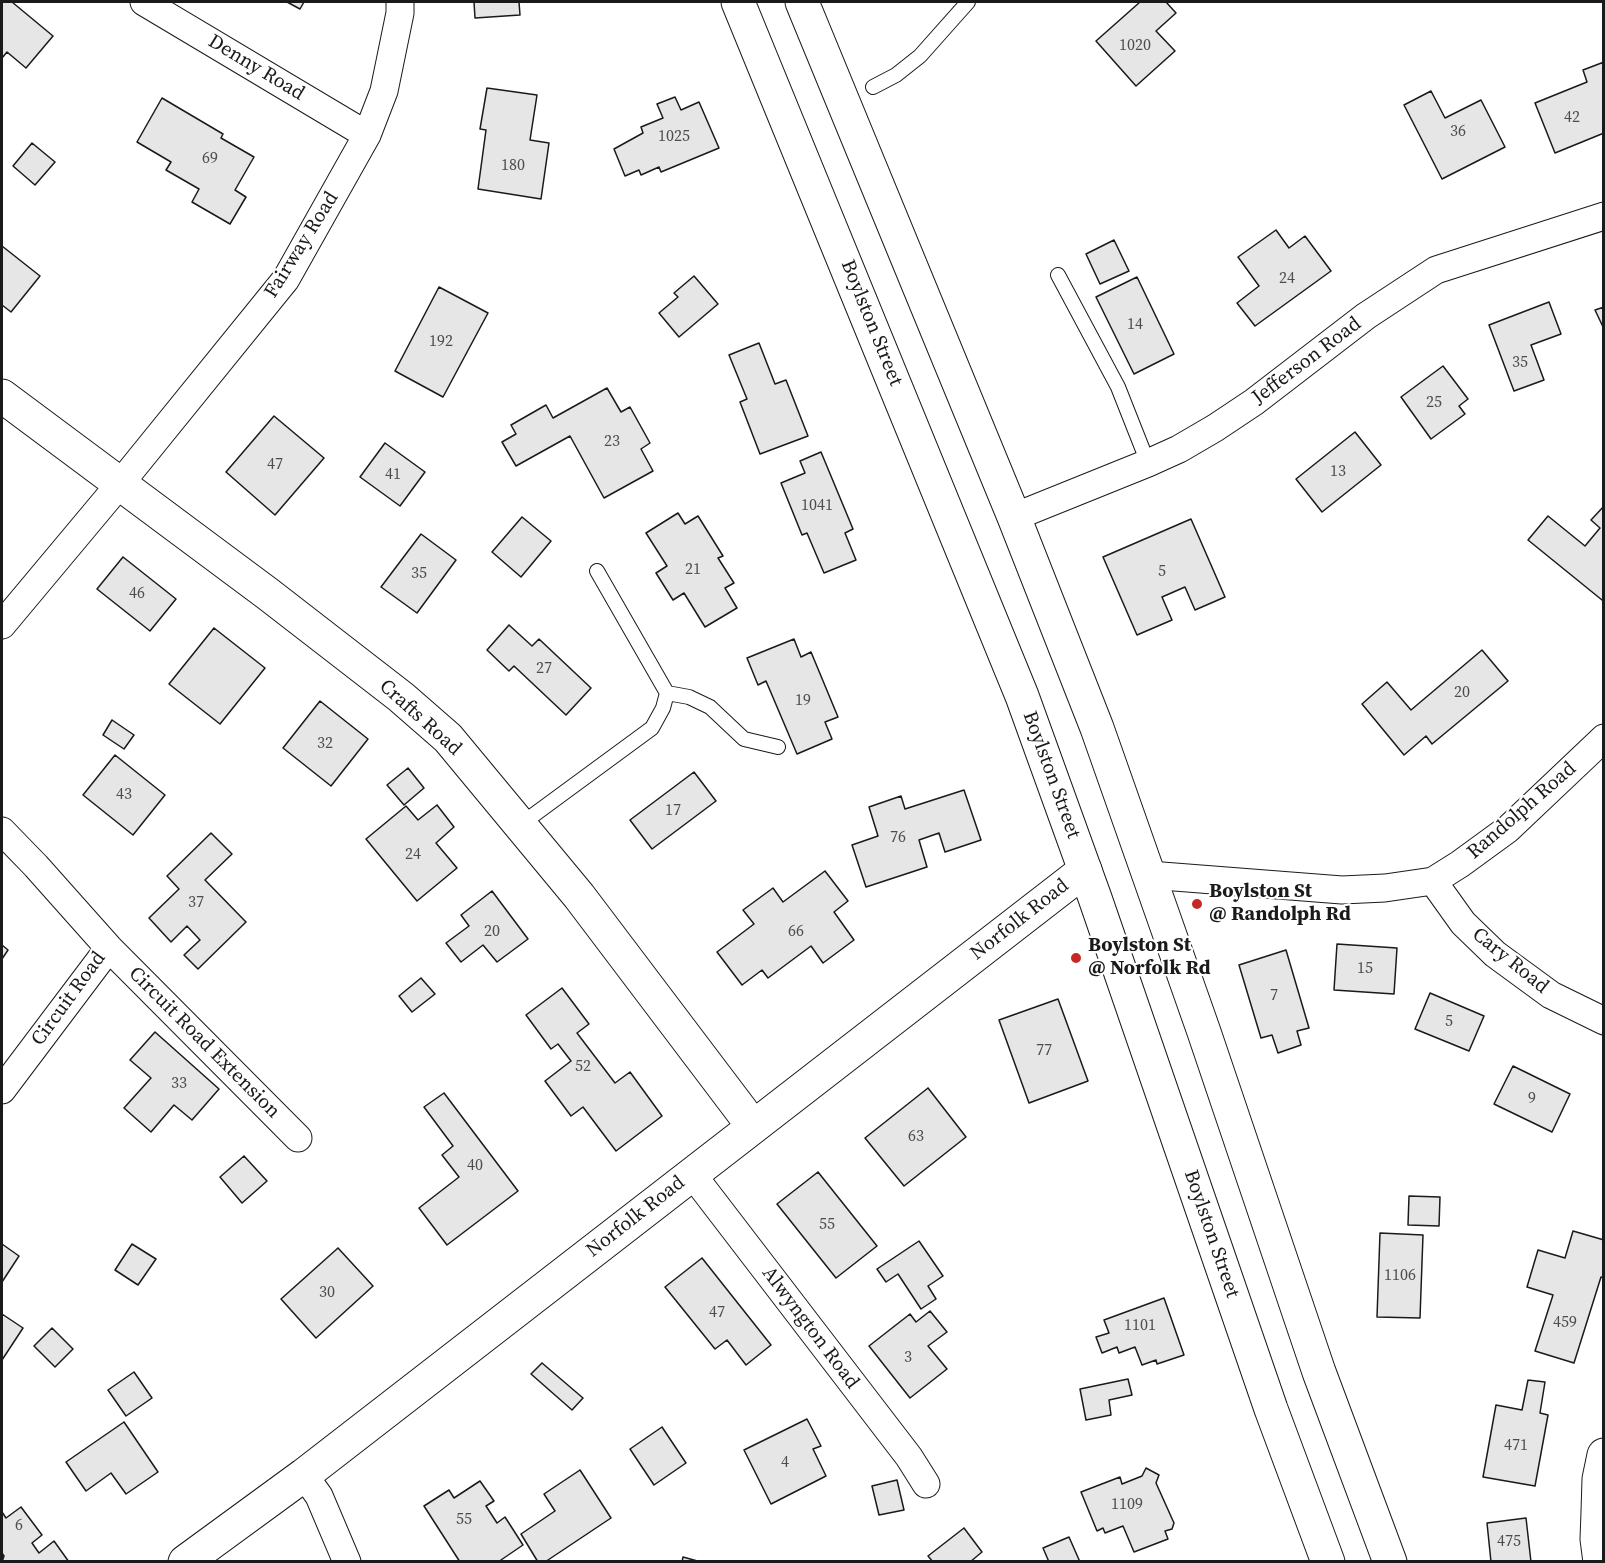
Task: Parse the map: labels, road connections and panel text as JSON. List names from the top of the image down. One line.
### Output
{"streets":{"main road":["Boylston Street","Crafts Road","Norfolk Road"],"street":["Denny Road","Fairway Road","Jefferson Road","Randolph Road","Cary Road","Circuit Road","Circuit Road Extension","Alwyngton Road"]},"crossings":[["Denny Road","Fairway Road"],["Fairway Road","Crafts Road"],["Boylston Street","Norfolk Road"],["Crafts Road","Norfolk Road"],["Randolph Road","Cary Road"],["Norfolk Road","Alwyngton Road"],["Circuit Road","Circuit Road Extension"]],"places":["Boylston St @ Randolph Rd","Boylston St @ Norfolk Rd"],"house_numbers":["1020","42","36","1025","69","180","24","14","192","35","25","23","47","13","41","1041","21","5","35","46","27","20","19","32","43","17","76","24","37","20","66","15","7","5","77","52","33","9","63","40","55","1106","30","47","459","1101","3","471","4","1109","55","6","475"]}
